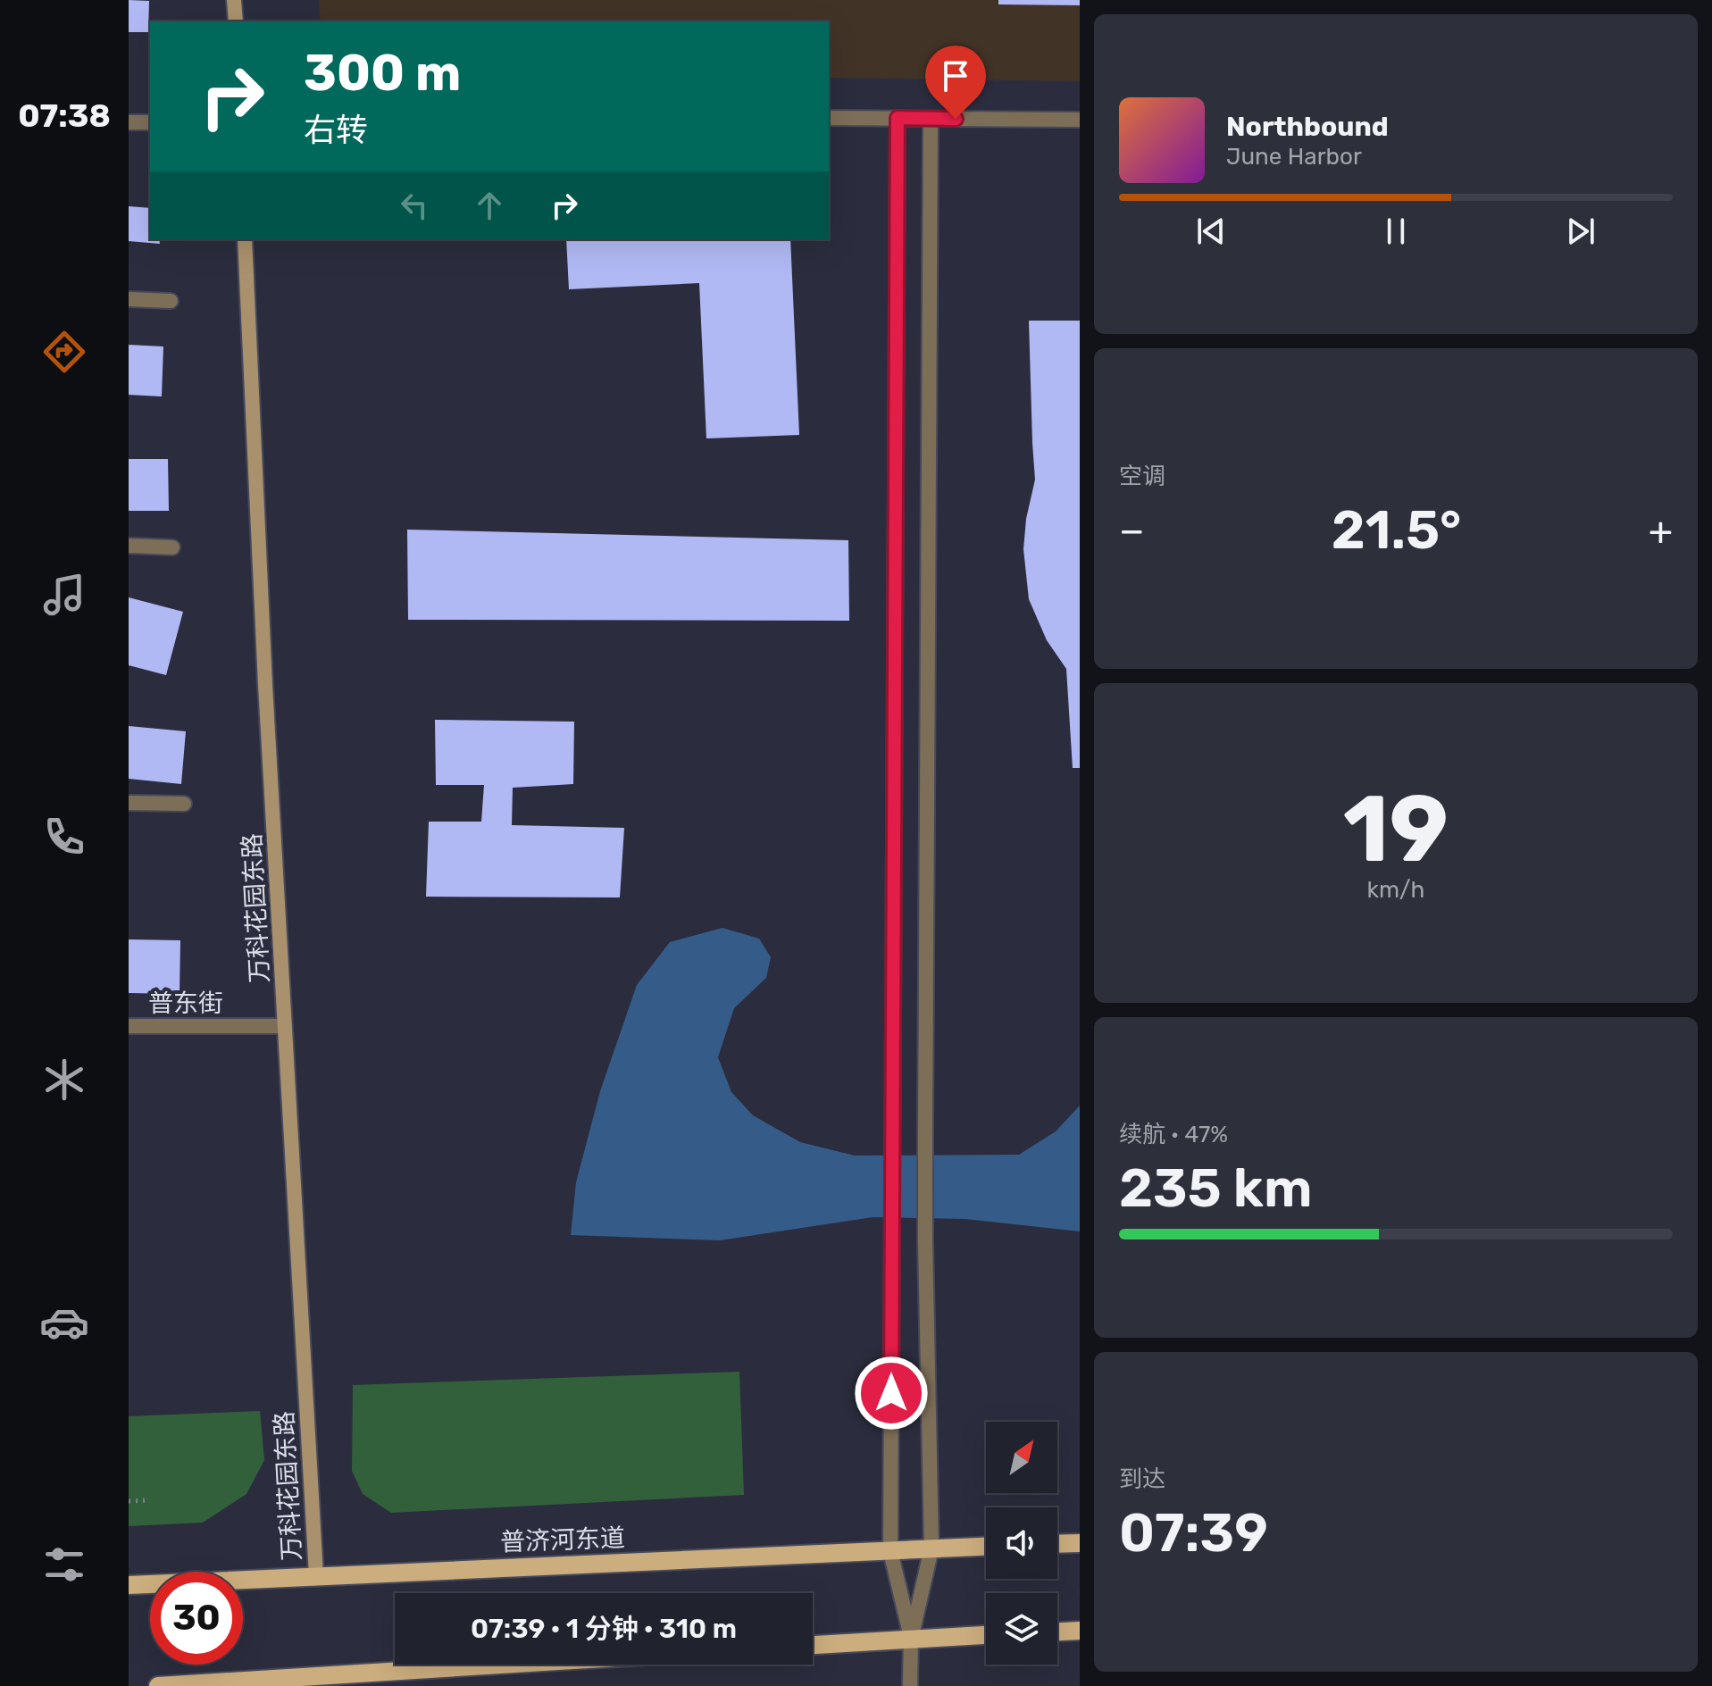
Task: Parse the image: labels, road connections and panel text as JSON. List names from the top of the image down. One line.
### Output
{"streets":{"main road":["普济河东道"],"street":["万科花园东路","普东街"]},"crossings":[["万科花园东路","普东街"],["万科花园东路","普济河东道"]],"north":"top right","page":{"tabs":"07:38","turn":["300 m","右转"],"song":["Northbound","June Harbor"],"tile":["空调",["19","km/h"],["续航 · 47%","235 km"],["到达","07:39"]],"heat":["−","21.5°","+"],"limit":"30","trip":"07:39 · 1 分钟 · 310 m"}}
